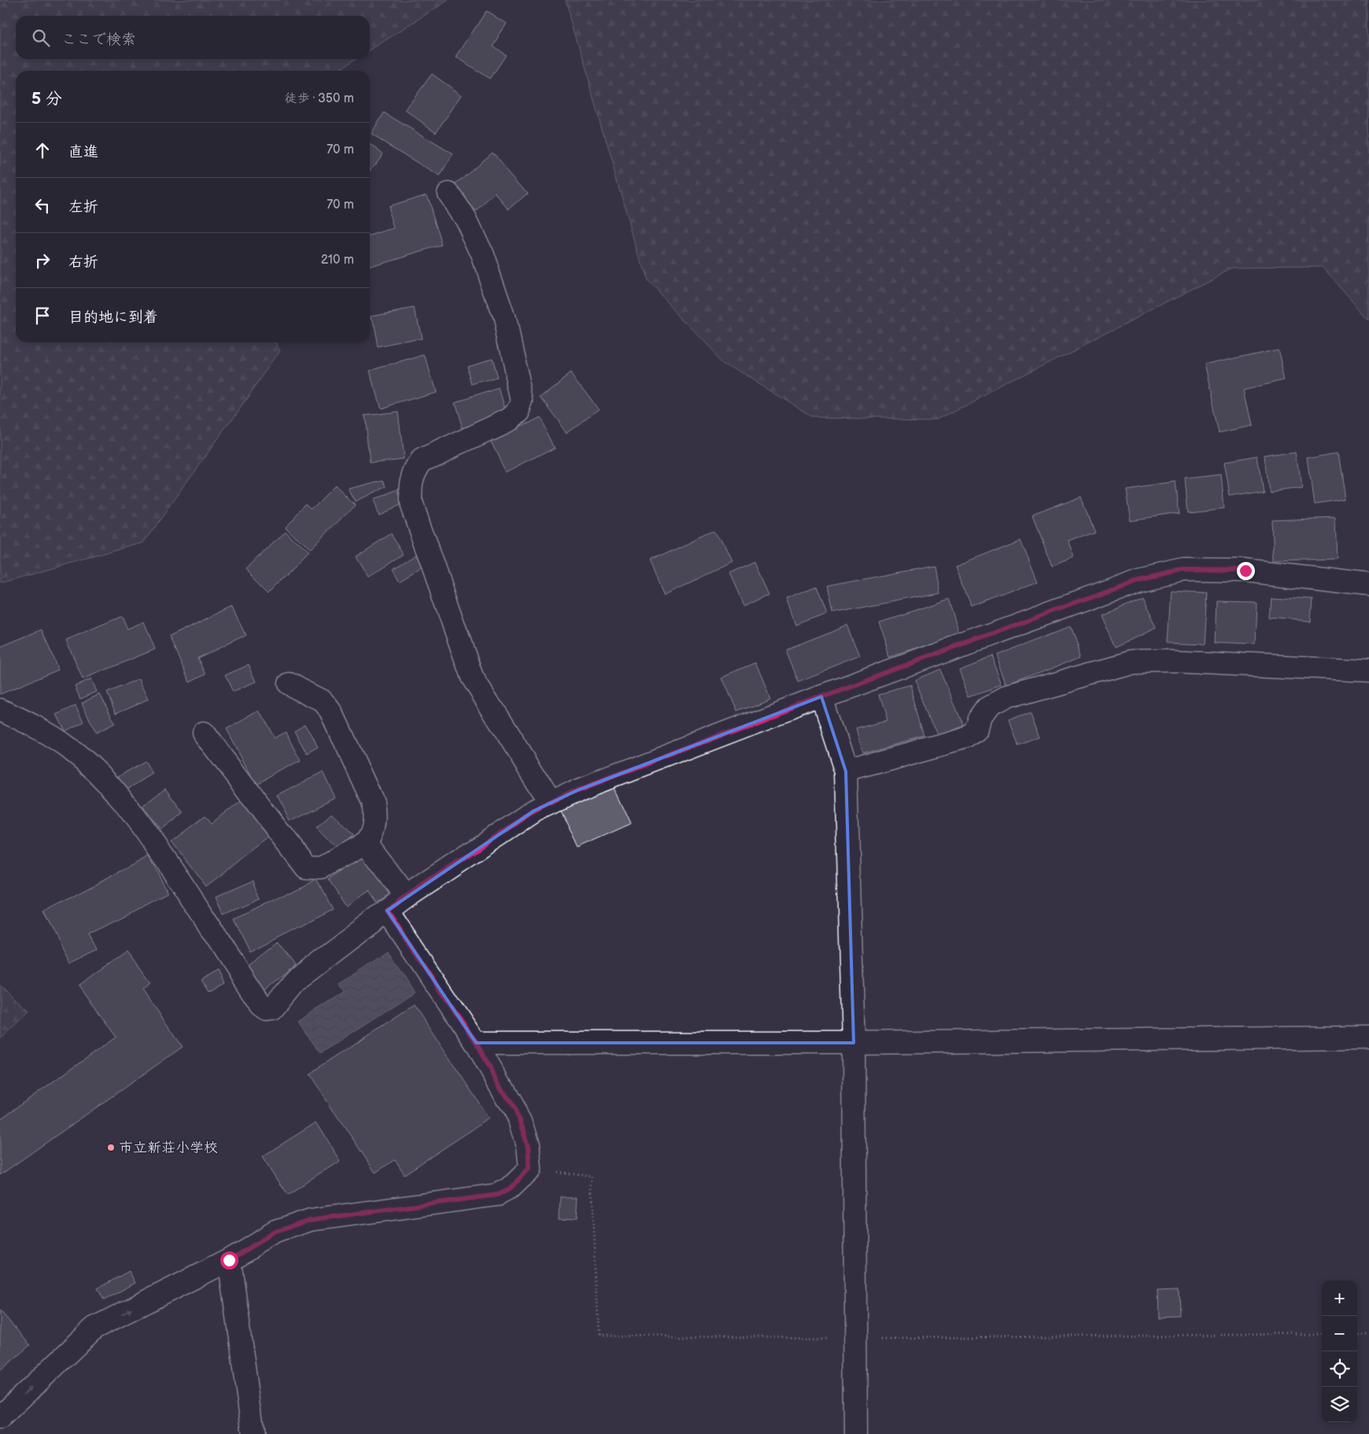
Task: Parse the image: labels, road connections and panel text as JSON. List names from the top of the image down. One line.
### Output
{"places":["市立新荘小学校"],"page":{"search":"ここで検索","heading":["5 分","徒歩 · 350 m"],"list":[["直進","70 m"],["左折","70 m"],["右折","210 m"],"目的地に到着"],"map_buttons":["+","−"]}}
